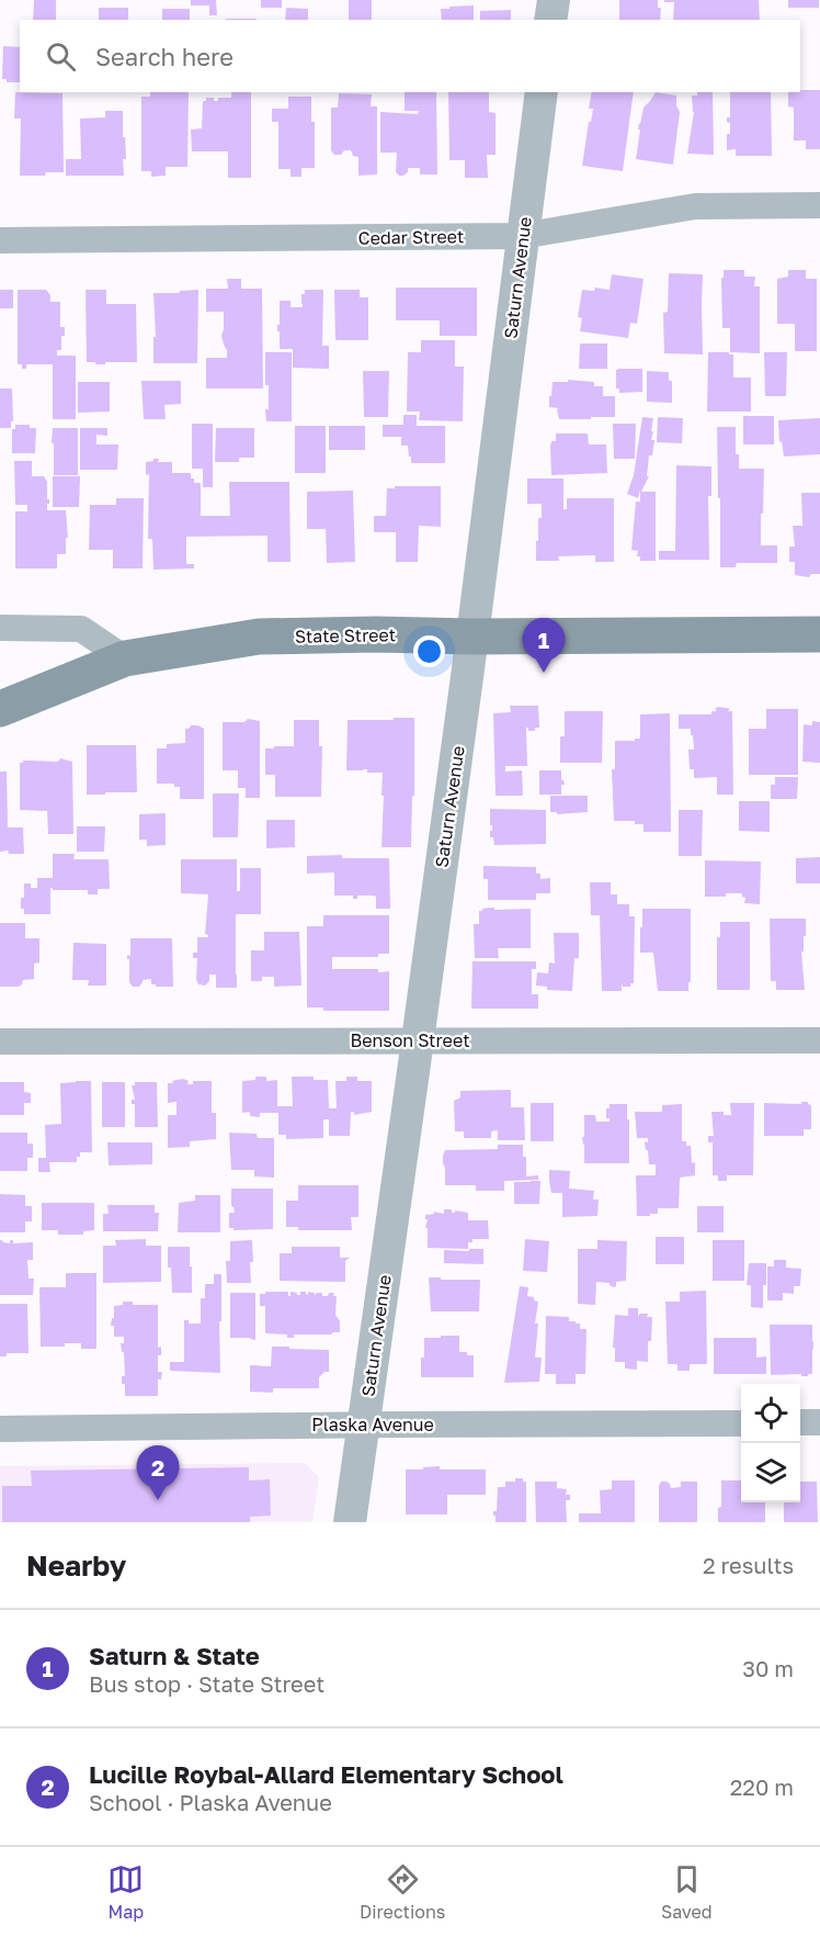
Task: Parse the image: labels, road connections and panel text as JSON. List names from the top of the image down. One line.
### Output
{"streets":{"main road":["State Street"],"street":["Cedar Street","Saturn Avenue","Benson Street","Plaska Avenue"]},"crossings":[["Cedar Street","Saturn Avenue"],["Saturn Avenue","State Street"],["Saturn Avenue","Benson Street"],["Saturn Avenue","Plaska Avenue"]],"page":{"search":"Search here","pins":["1","2"],"heading":["Nearby","2 results"],"list":[{"mark":"1","name":"Saturn & State","note":"Bus stop · State Street","value":"30 m"},{"mark":"2","name":"Lucille Roybal-Allard Elementary School","note":"School · Plaska Avenue","value":"220 m"}],"nav":["Map","Directions","Saved"]}}
